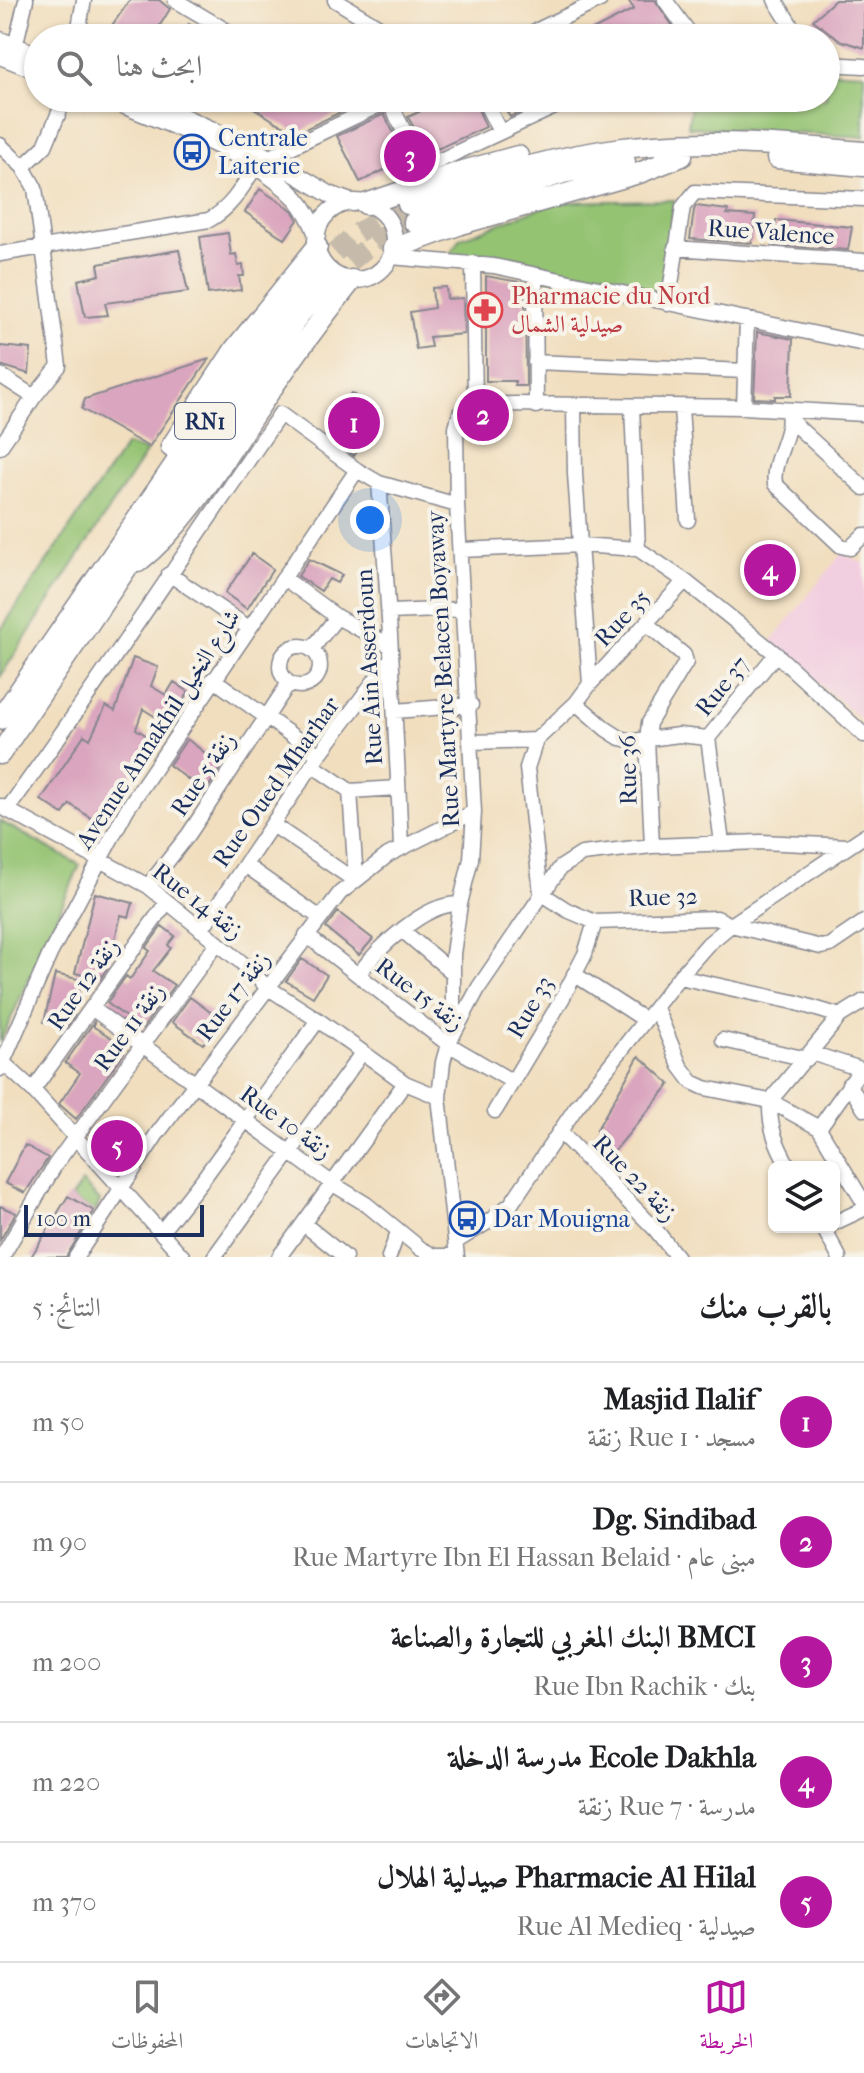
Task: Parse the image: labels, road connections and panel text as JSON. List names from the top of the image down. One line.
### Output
{"streets":{"highway":["RN1"],"street":["Rue Valence","Rue 35","Rue Ain Asserdoun","Rue Martyre Belacen Boyaway","Rue 37","Avenue Annakhil شارع النخيل","Rue 36","Rue 5 زنقة","Rue Oued Mharhar","Rue 32","Rue 14 زنقة","Rue 12 زنقة","Rue 15 زنقة","Rue 17 زنقة","Rue 33","Rue 11 زنقة","Rue 10 زنقة","Rue 22 زنقة"]},"crossings":[["Rue 35","Rue 36"],["Rue Ain Asserdoun","Rue Oued Mharhar"],["Rue Ain Asserdoun","Rue 17 زنقة"],["Rue Martyre Belacen Boyaway","Rue 15 زنقة"],["Rue Martyre Belacen Boyaway","Rue 17 زنقة"],["Avenue Annakhil شارع النخيل","Rue 14 زنقة"],["Rue 5 زنقة","Rue 14 زنقة"],["Rue Oued Mharhar","Rue 14 زنقة"],["Rue 32","Rue 33"],["Rue 14 زنقة","Rue 12 زنقة"],["Rue 14 زنقة","Rue 17 زنقة"],["Rue 14 زنقة","Rue 11 زنقة"],["Rue 12 زنقة","Rue 10 زنقة"],["Rue 15 زنقة","Rue 17 زنقة"],["Rue 15 زنقة","Rue 33"],["Rue 17 زنقة","Rue 10 زنقة"],["Rue 11 زنقة","Rue 10 زنقة"]],"places":{"bus stop":["Centrale Laiterie","Dar Mouigna"],"pharmacy":["Pharmacie du Nord صيدلية الشمال"]},"scale_bar":"100 m","page":{"search":"ابحث هنا","pins":["3","2","1","4","5"],"scale":"100 m","heading":["بالقرب منك","النتائج: 5"],"list":[{"mark":"1","name":"Masjid Ilalif","note":"مسجد · Rue 1 زنقة","value":"50 m"},{"mark":"2","name":"Dg. Sindibad","note":"مبنى عام · Rue Martyre Ibn El Hassan Belaid","value":"90 m"},{"mark":"3","name":"BMCI البنك المغربي للتجارة والصناعة","note":"بنك · Rue Ibn Rachik","value":"200 m"},{"mark":"4","name":"Ecole Dakhla مدرسة الدخلة","note":"مدرسة · Rue 7 زنقة","value":"220 m"},{"mark":"5","name":"Pharmacie Al Hilal صيدلية الهلال","note":"صيدلية · Rue Al Medieq","value":"370 m"}],"nav":["الخريطة","الاتجاهات","المحفوظات"]}}
